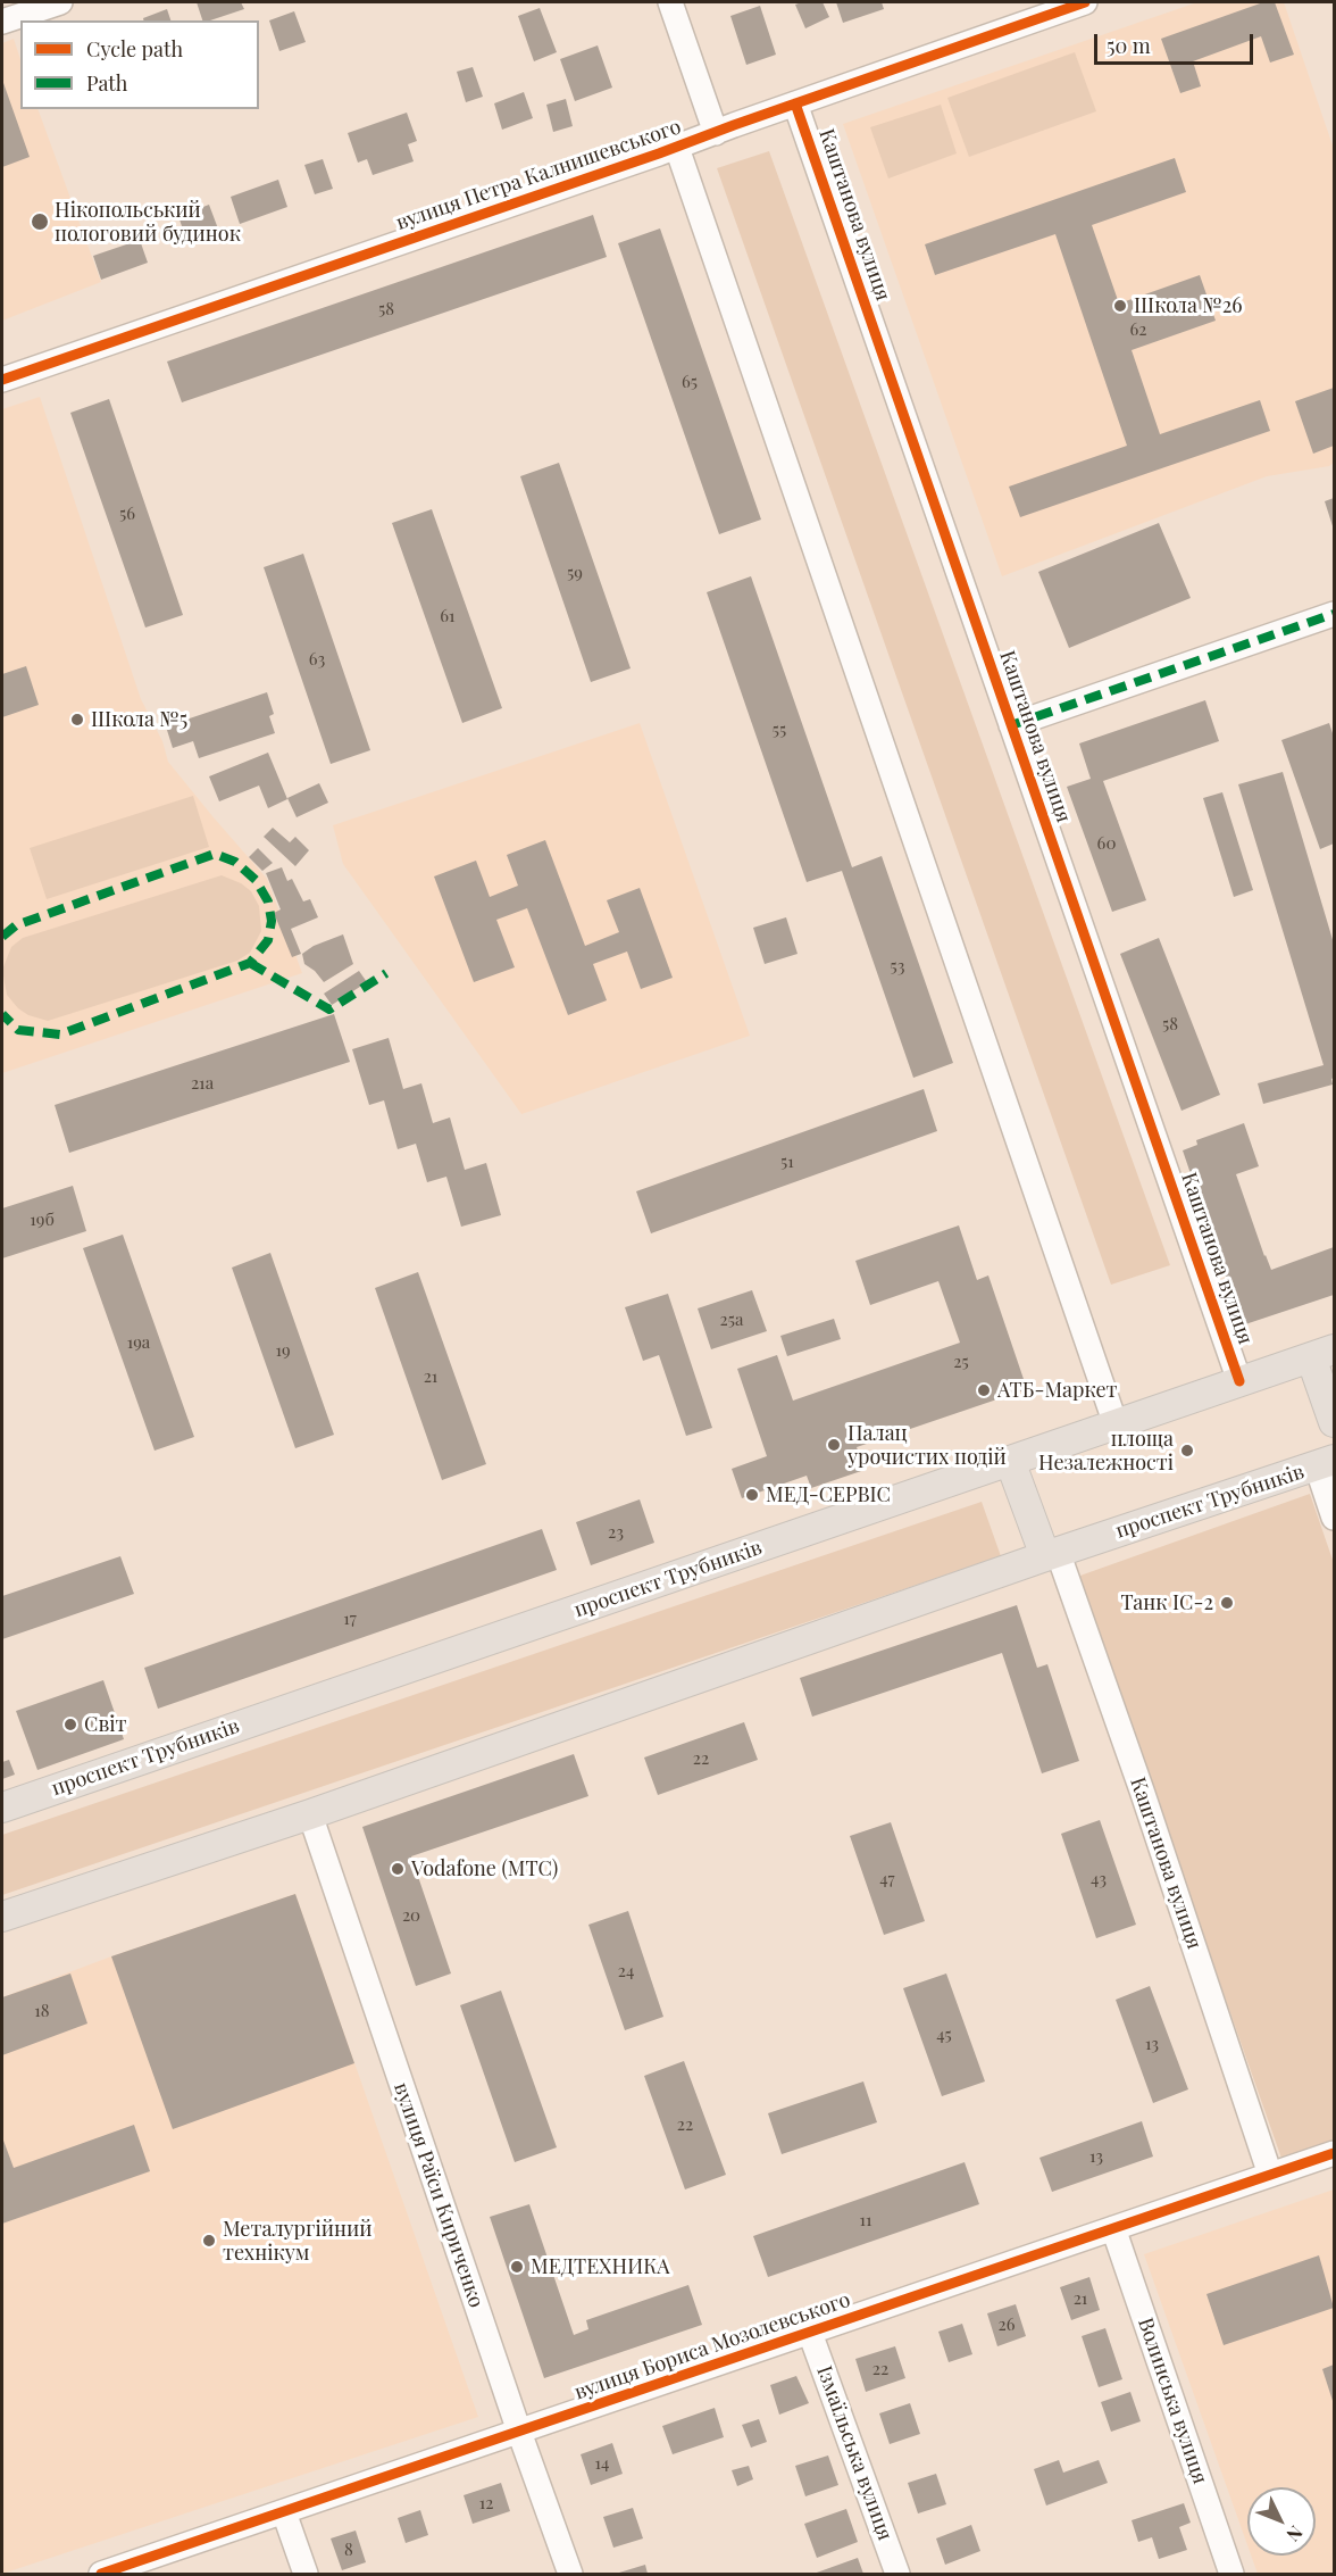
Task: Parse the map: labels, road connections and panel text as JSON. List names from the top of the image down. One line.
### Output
{"streets":{"main road":["проспект Трубників"],"street":["вулиця Петра Калнишевського","Каштанова вулиця","вулиця Раїси Кириченко","вулиця Бориса Мозолевського","Волинська вулиця","Ізмаїльська вулиця"]},"crossings":[["вулиця Петра Калнишевського","Каштанова вулиця"],["Каштанова вулиця","проспект Трубників"],["Каштанова вулиця","вулиця Бориса Мозолевського"],["проспект Трубників","вулиця Раїси Кириченко"],["вулиця Раїси Кириченко","вулиця Бориса Мозолевського"],["вулиця Бориса Мозолевського","Волинська вулиця"],["вулиця Бориса Мозолевського","Ізмаїльська вулиця"]],"places":["Нікопольський пологовий будинок","Школа №26","Школа №5","АТБ-Маркет","Палац урочистих подій","площа Незалежності","МЕД-СЕРВІС","Танк ІС-2","Світ","Vodafone (МТС)","Металургійний технікум","МЕДТЕХНИКА"],"house_numbers":["58","62","65","56","59","61","63","55","60","53","58","21а","51","19б","25а","19а","19","25","21","23","17","22","47","43","20","24","18","45","13","22","13","11","21","26","22","14","12","8"],"legend":["Cycle path","Path"],"scale_bar":"50 m","north":"bottom right"}
